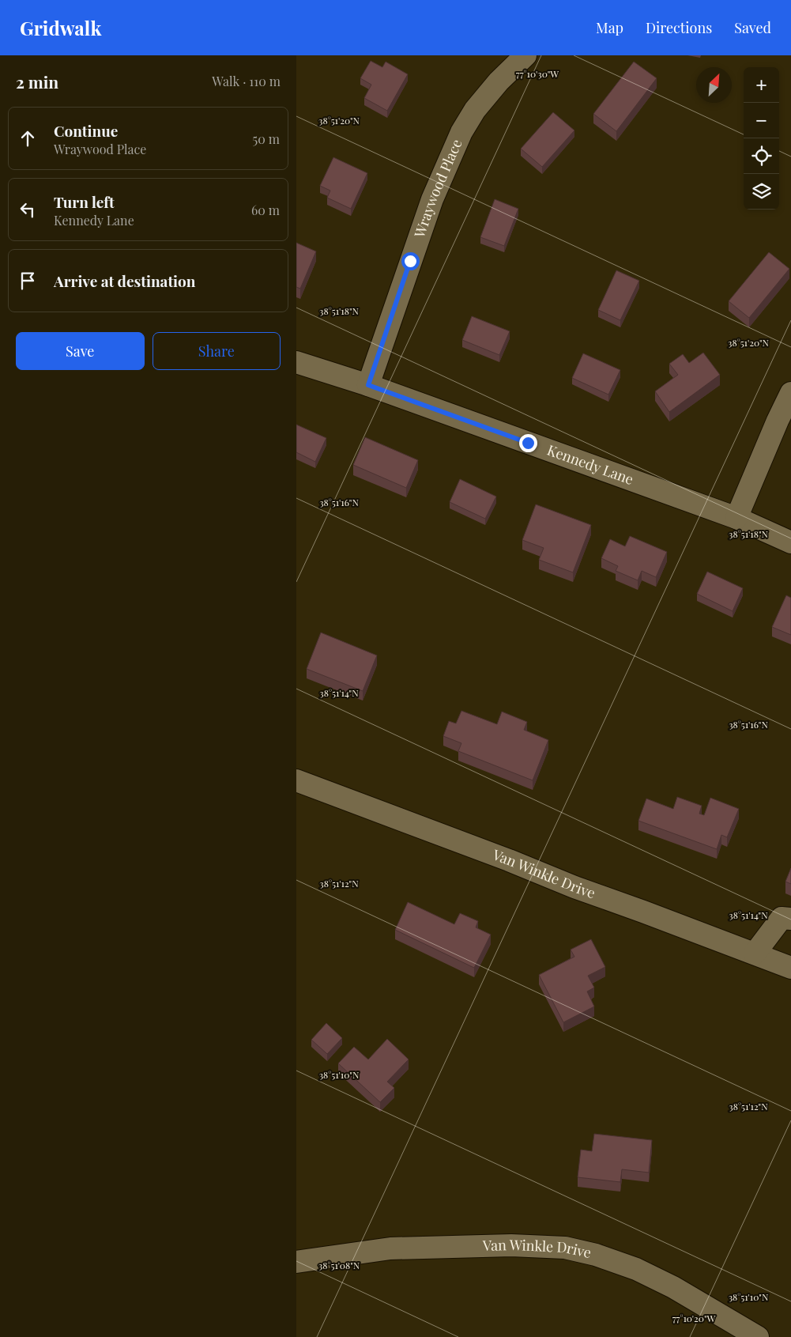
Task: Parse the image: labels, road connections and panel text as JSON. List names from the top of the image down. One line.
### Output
{"streets":{"street":["Wraywood Place","Kennedy Lane","Van Winkle Drive"]},"crossings":[["Wraywood Place","Kennedy Lane"]],"north":"top right","page":{"header":"Gridwalk","nav":["Map","Directions","Saved"],"heading":["2 min","Walk · 110 m"],"map_buttons":["+","−"],"list":[["Continue","Wraywood Place","50 m"],["Turn left","Kennedy Lane","60 m"],"Arrive at destination"],"buttons":["Save","Share"]},"coordinates":["77°10'30\"W","38°51'20\"N","38°51'18\"N","38°51'16\"N","38°51'14\"N","38°51'12\"N","38°51'10\"N","38°51'08\"N","77°10'20\"W"]}
